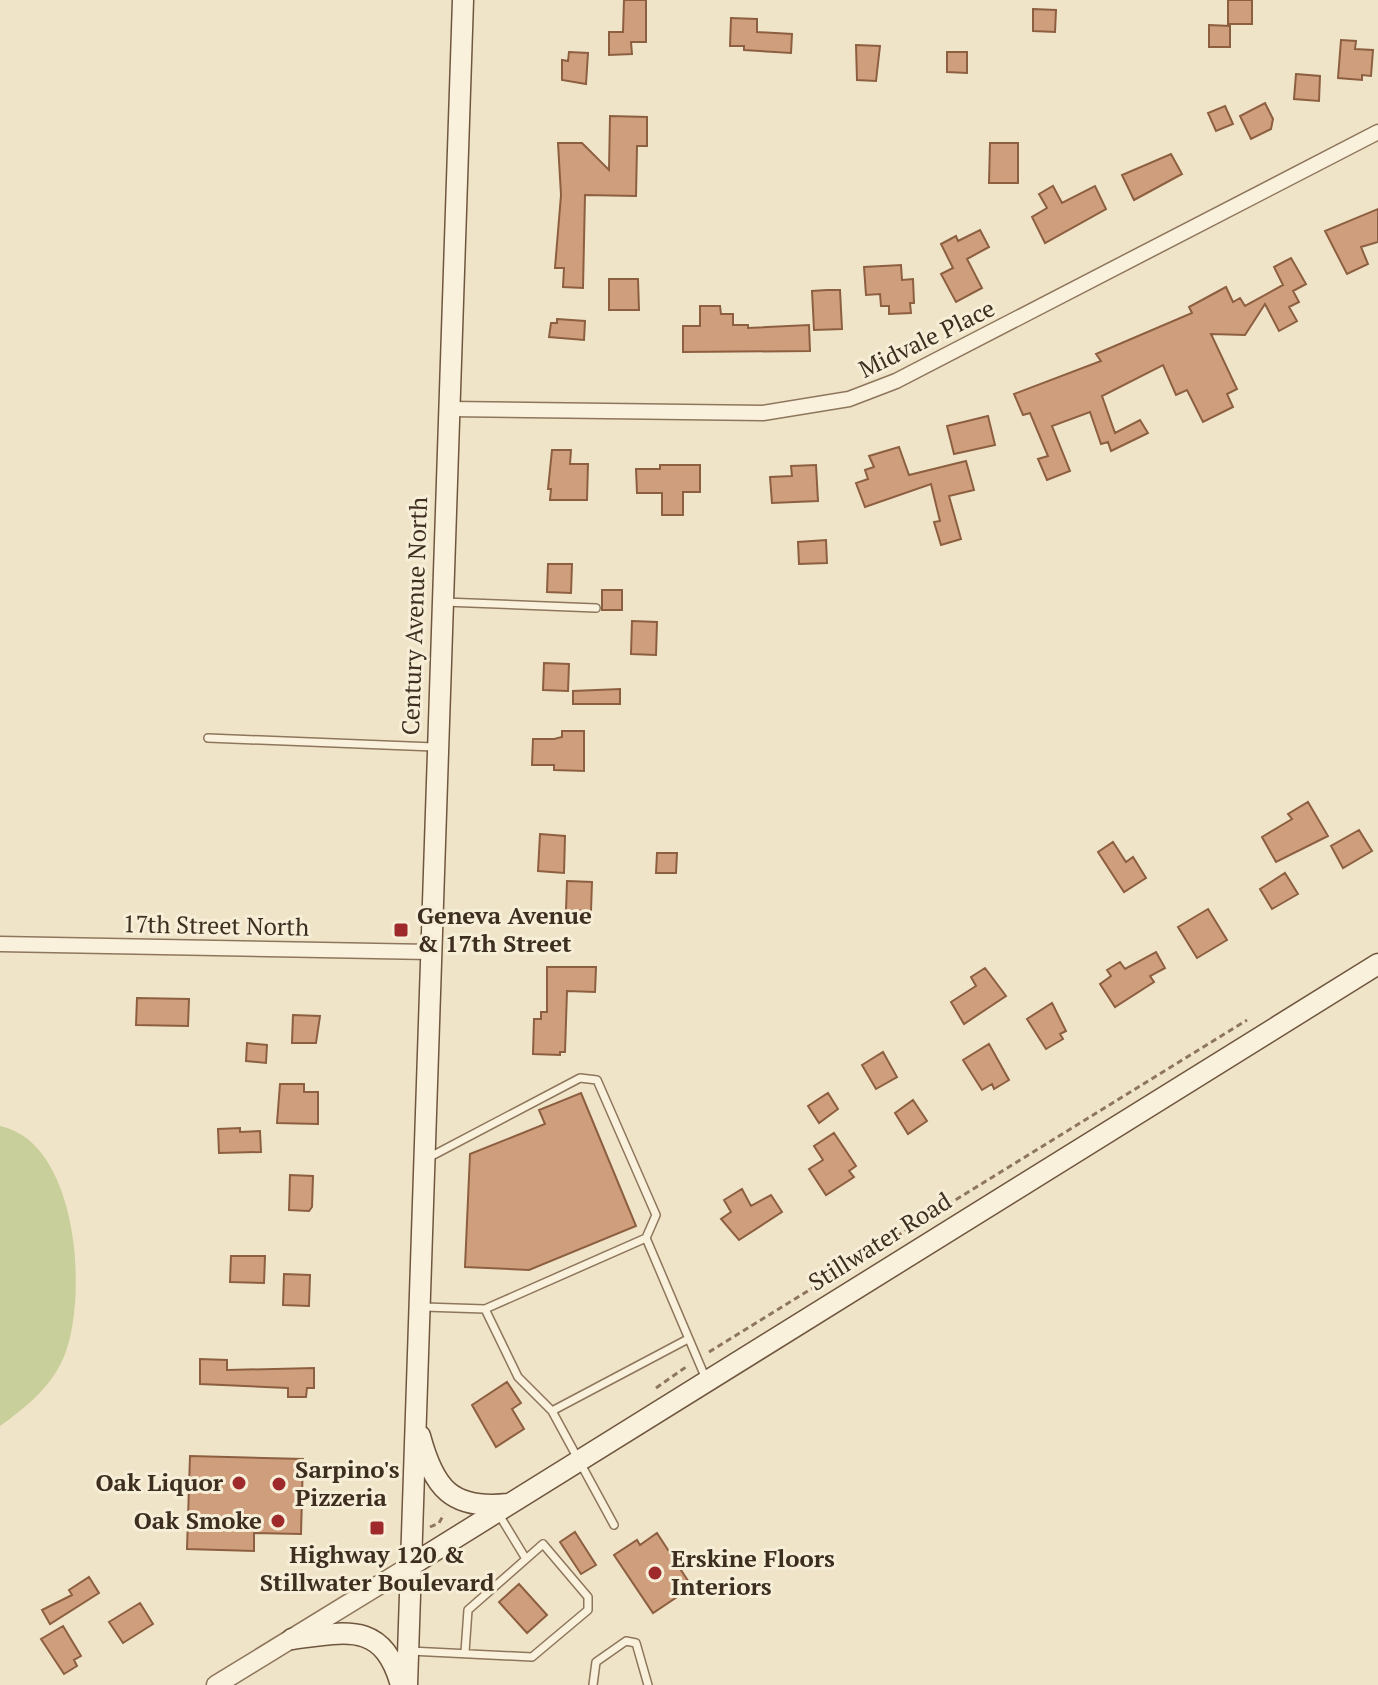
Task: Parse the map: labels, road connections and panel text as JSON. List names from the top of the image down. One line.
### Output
{"streets":{"main road":["Century Avenue North","Stillwater Road"],"street":["Midvale Place","17th Street North"]},"crossings":[["Midvale Place","Century Avenue North"],["Century Avenue North","17th Street North"],["Century Avenue North","Stillwater Road"]],"places":{"transit":["Geneva Avenue & 17th Street","Highway 120 & Stillwater Boulevard"],"other":["Oak Liquor","Sarpino's Pizzeria","Oak Smoke","Erskine Floors Interiors"]}}
